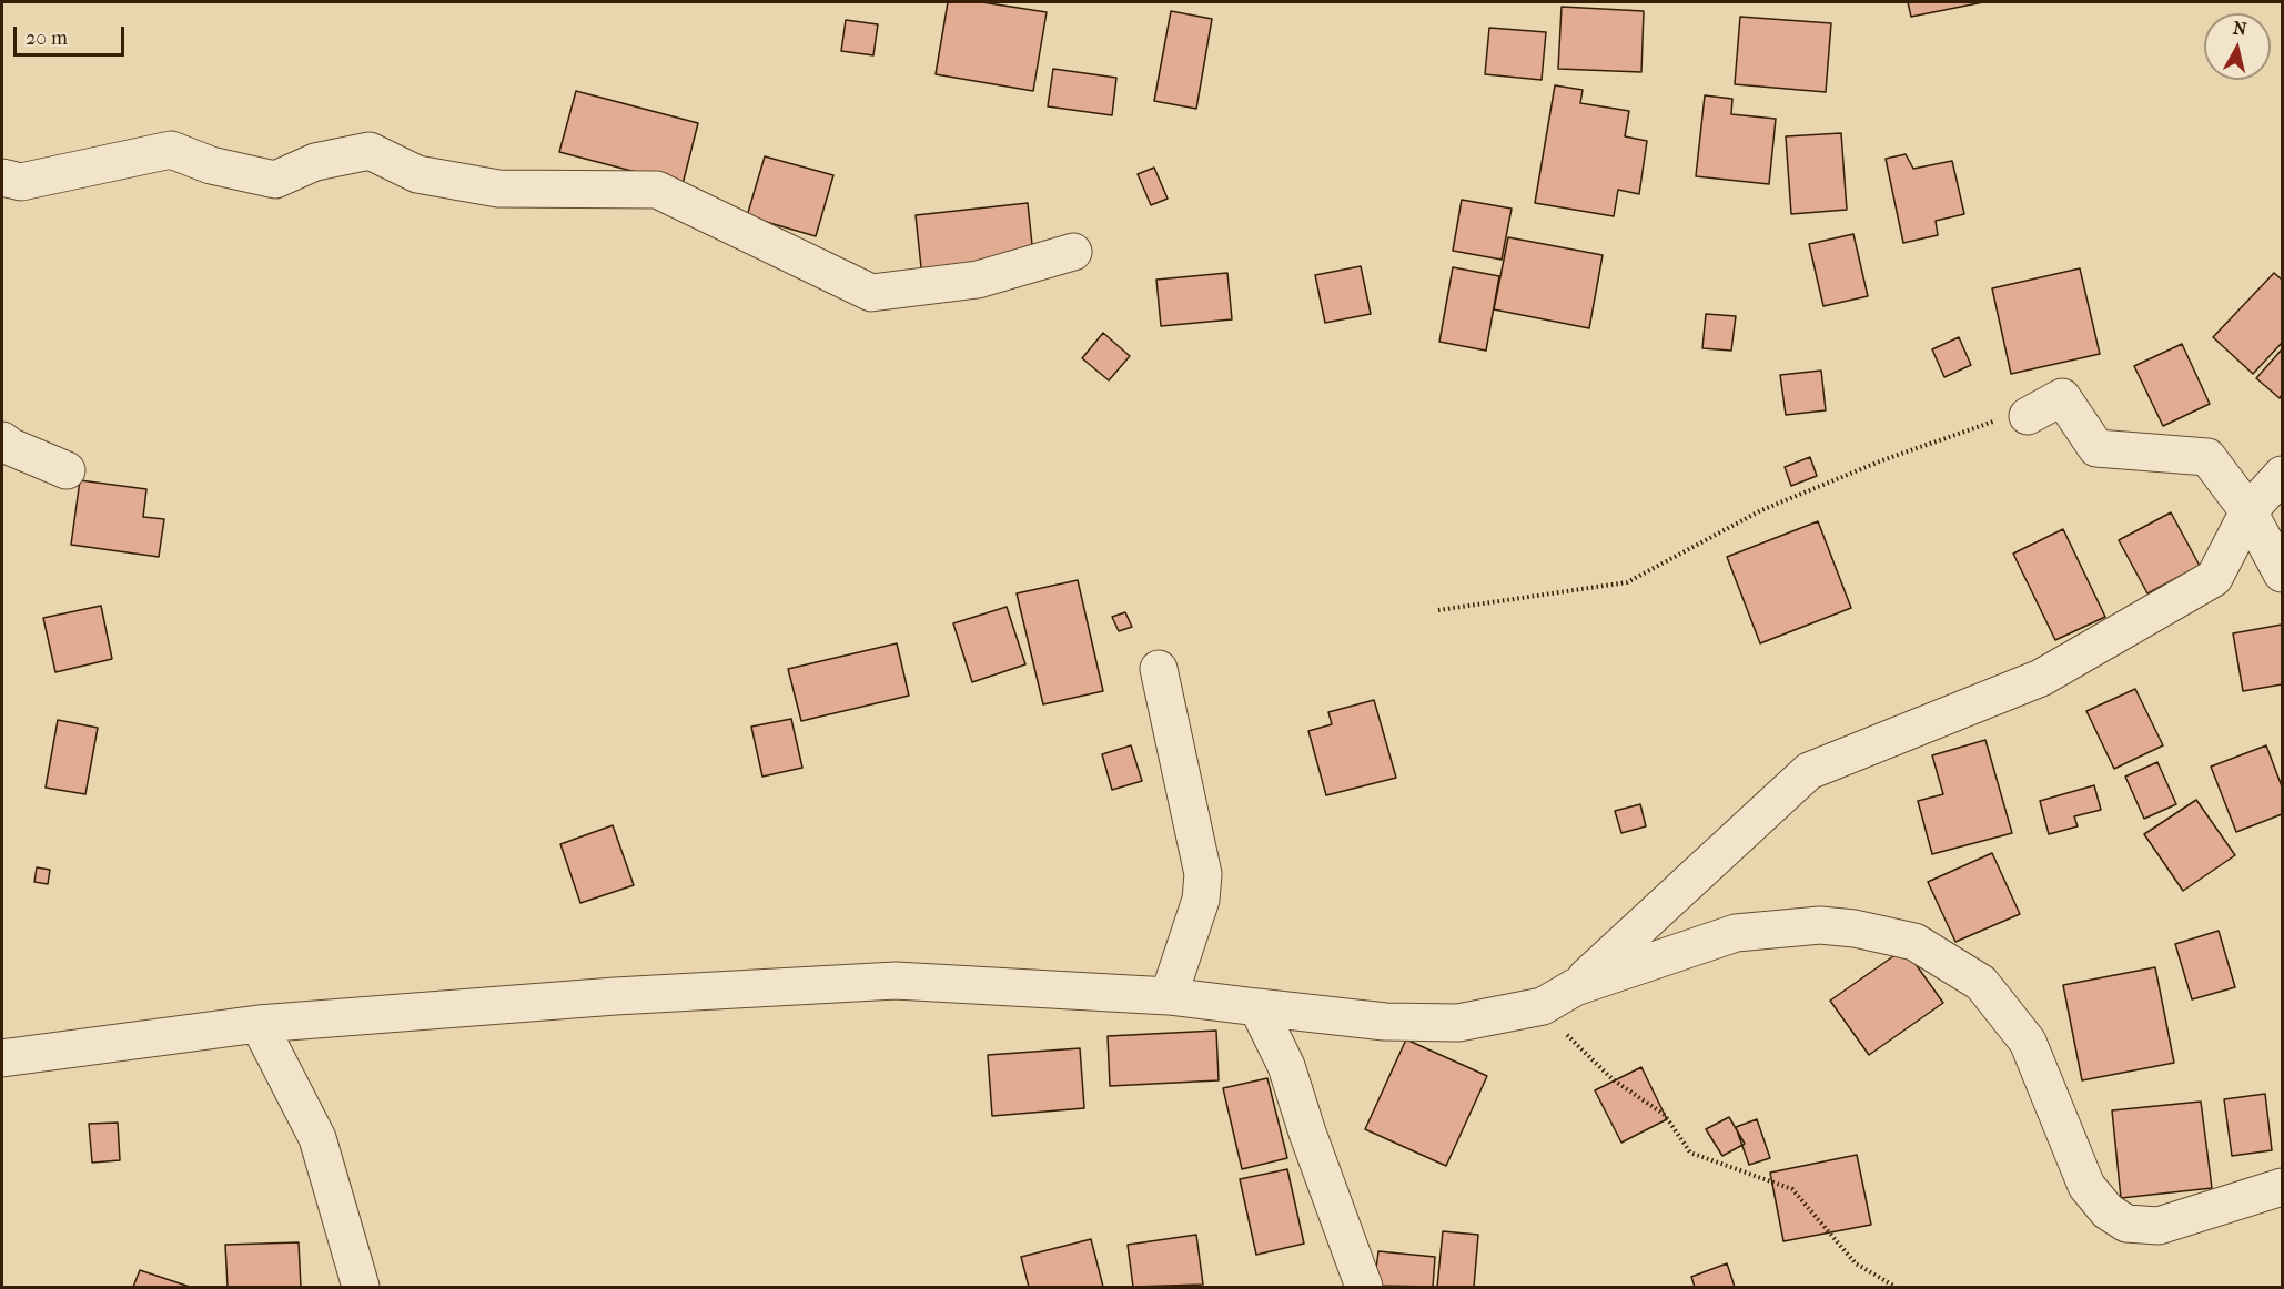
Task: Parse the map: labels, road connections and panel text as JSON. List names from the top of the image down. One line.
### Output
{"scale_bar":"20 m","north":"top"}
